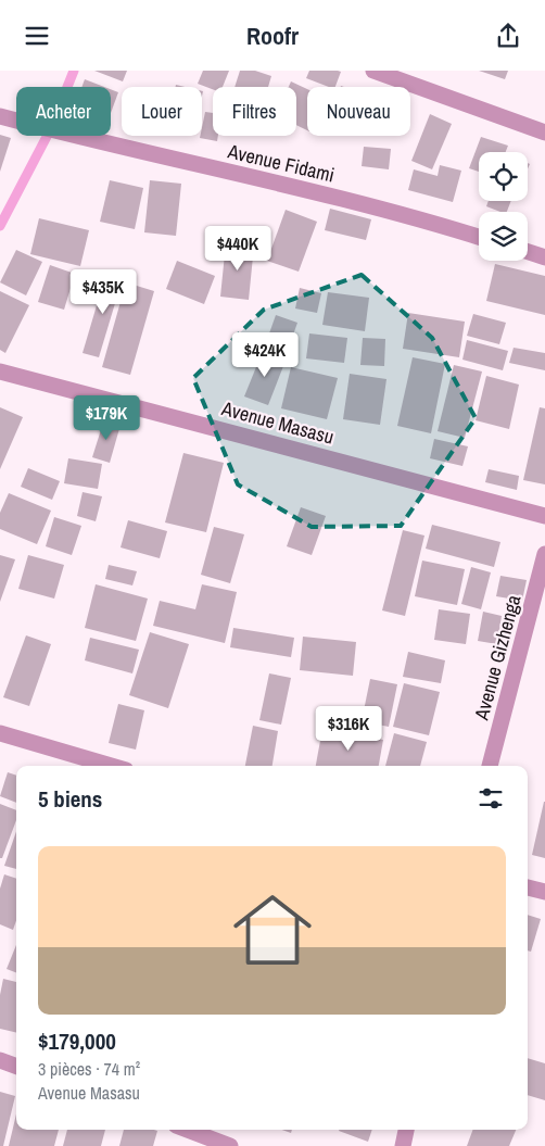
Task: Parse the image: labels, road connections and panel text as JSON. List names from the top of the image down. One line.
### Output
{"streets":{"street":["Avenue Fidami","Avenue Masasu","Avenue Gizhenga"]},"page":{"header":"Roofr","chip":["Acheter","Louer","Filtres","Nouveau"],"price":["$440K","$435K","$424K","$179K","$316K"],"heading":"5 biens","list":[{"name":"$179,000","note":"3 pièces · 74 m² · Avenue Masasu"}]}}
